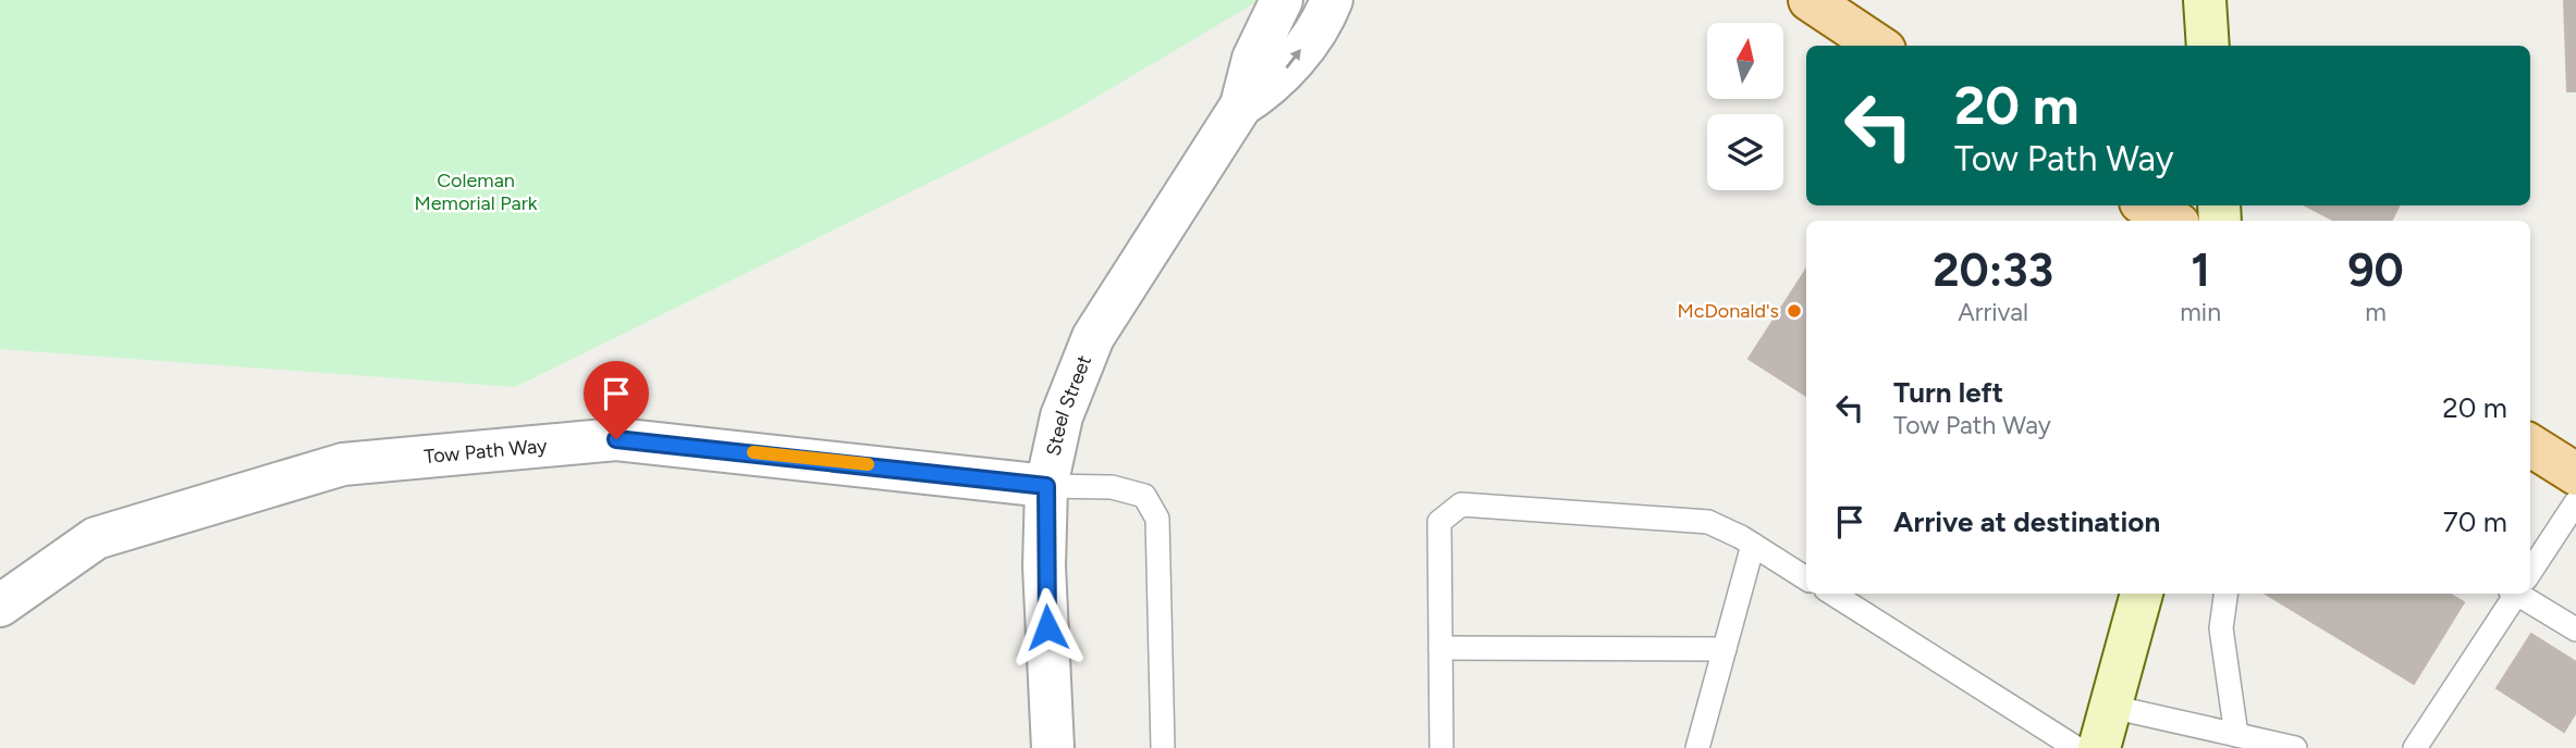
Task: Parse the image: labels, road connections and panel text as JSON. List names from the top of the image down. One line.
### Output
{"streets":{"street":["Steel Street","Tow Path Way"]},"crossings":[["Steel Street","Tow Path Way"]],"parks":["Coleman Memorial Park"],"places":["McDonald's"],"north":"top","page":{"turn":["20 m","Tow Path Way"],"eta":["20:33","Arrival","1","min","90","m"],"list":[{"name":"Turn left","note":"Tow Path Way","value":"20 m"},{"name":"Arrive at destination","value":"70 m"}]}}
